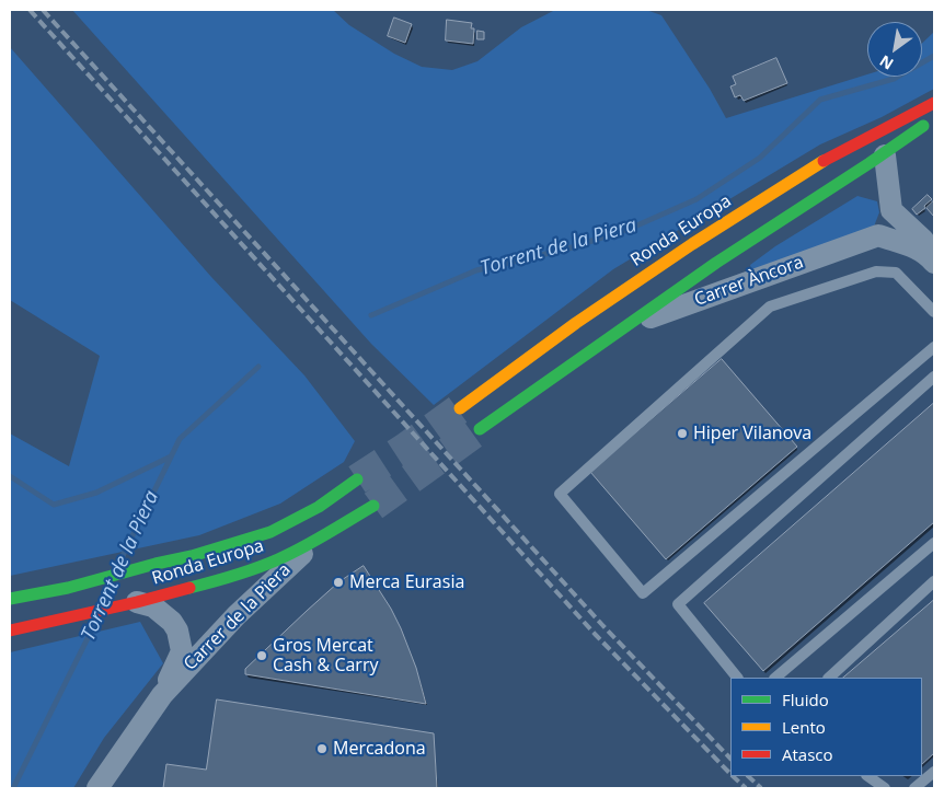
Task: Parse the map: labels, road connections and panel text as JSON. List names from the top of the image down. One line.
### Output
{"streets":{"street":["Ronda Europa","Carrer Àncora","Carrer de la Piera"]},"crossings":[["Ronda Europa","Carrer de la Piera"]],"water":["Torrent de la Piera"],"places":["Hiper Vilanova","Merca Eurasia","Gros Mercat Cash & Carry","Mercadona"],"legend":["Fluido","Lento","Atasco"],"north":"bottom left"}
